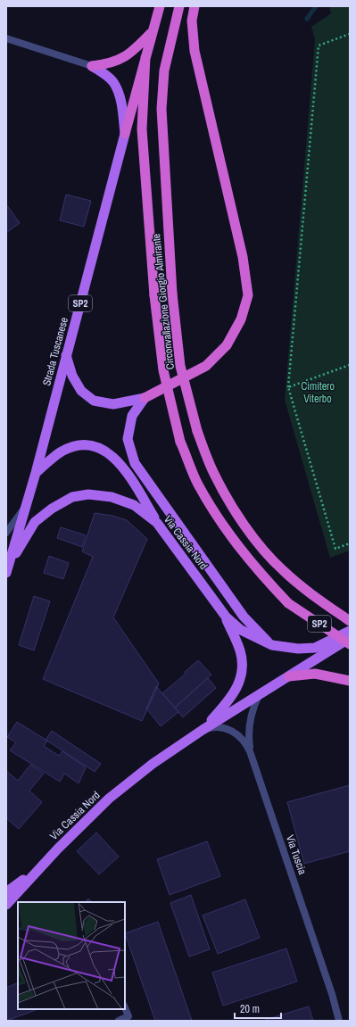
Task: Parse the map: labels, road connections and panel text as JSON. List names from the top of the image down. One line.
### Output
{"streets":{"highway":["Circonvallazione Giorgio Almirante","SP2"],"main road":["Strada Tuscanese","Via Cassia Nord"],"street":["Via Tuscia"]},"crossings":[["Circonvallazione Giorgio Almirante","SP2"],["SP2","Strada Tuscanese"],["Strada Tuscanese","Via Cassia Nord"],["Via Cassia Nord","Via Tuscia"]],"parks":["Cimitero Viterbo"],"scale_bar":"20 m"}
